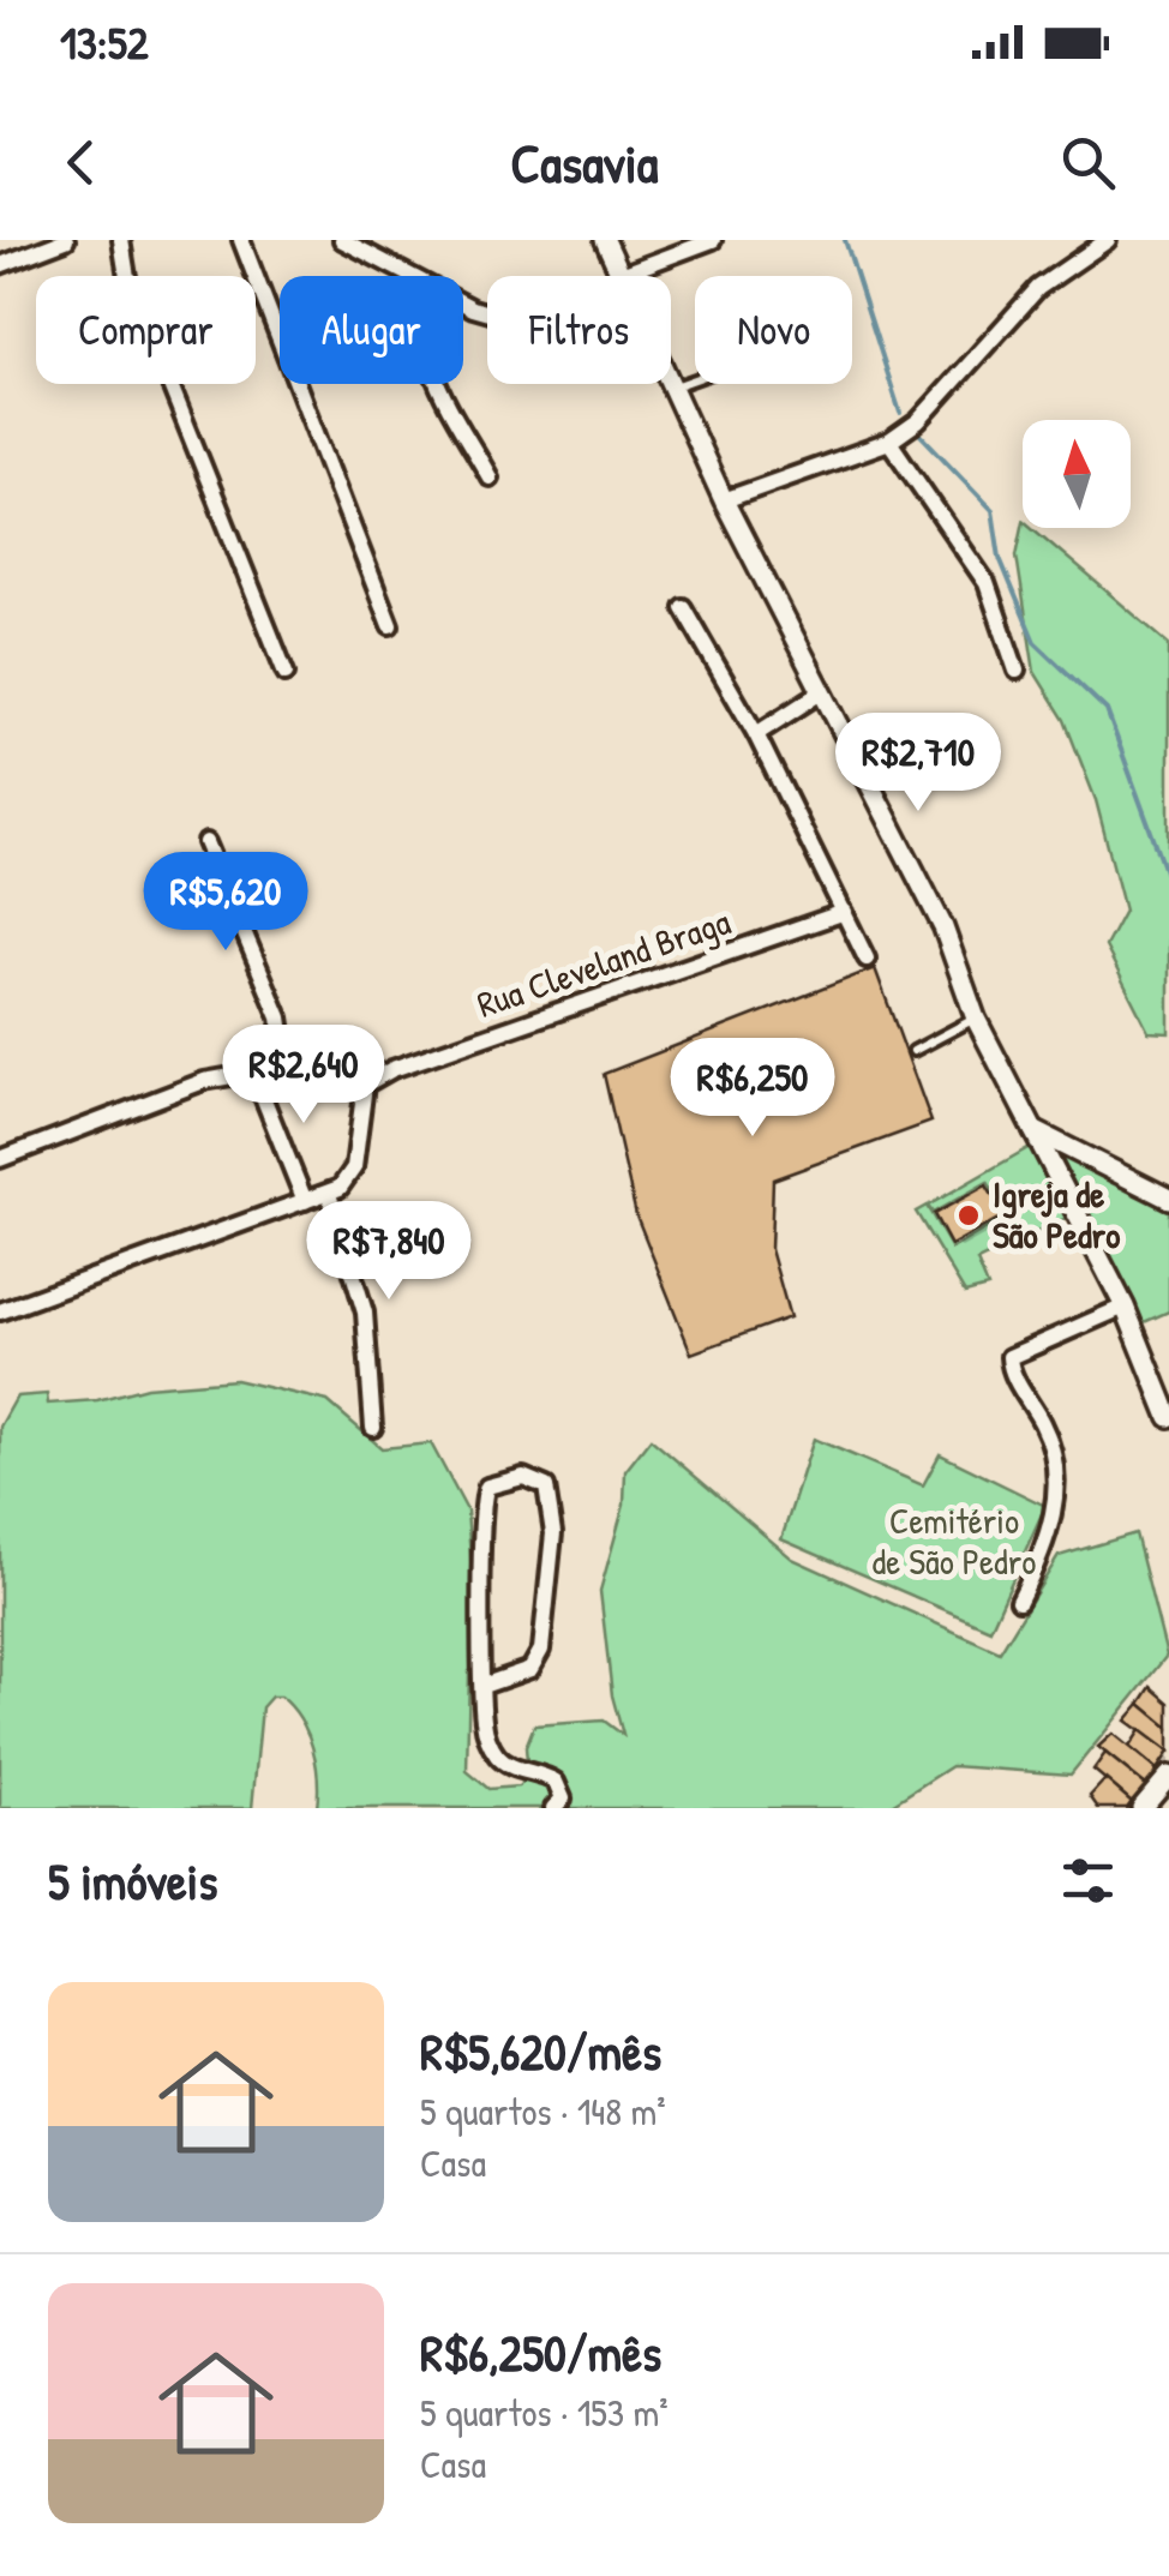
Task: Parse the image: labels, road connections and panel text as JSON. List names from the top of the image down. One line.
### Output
{"streets":{"street":["Rua Cleveland Braga"]},"parks":["Cemitério de São Pedro"],"places":["Igreja de São Pedro"],"north":"top","page":{"status":"13:52","header":"Casavia","chip":["Comprar","Alugar","Filtros","Novo"],"price":["R$2,710","R$5,620","R$2,640","R$6,250","R$7,840"],"heading":"5 imóveis","list":[{"name":"R$5,620/mês","note":"5 quartos · 148 m² · Casa"},{"name":"R$6,250/mês","note":"5 quartos · 153 m² · Casa"}]}}
